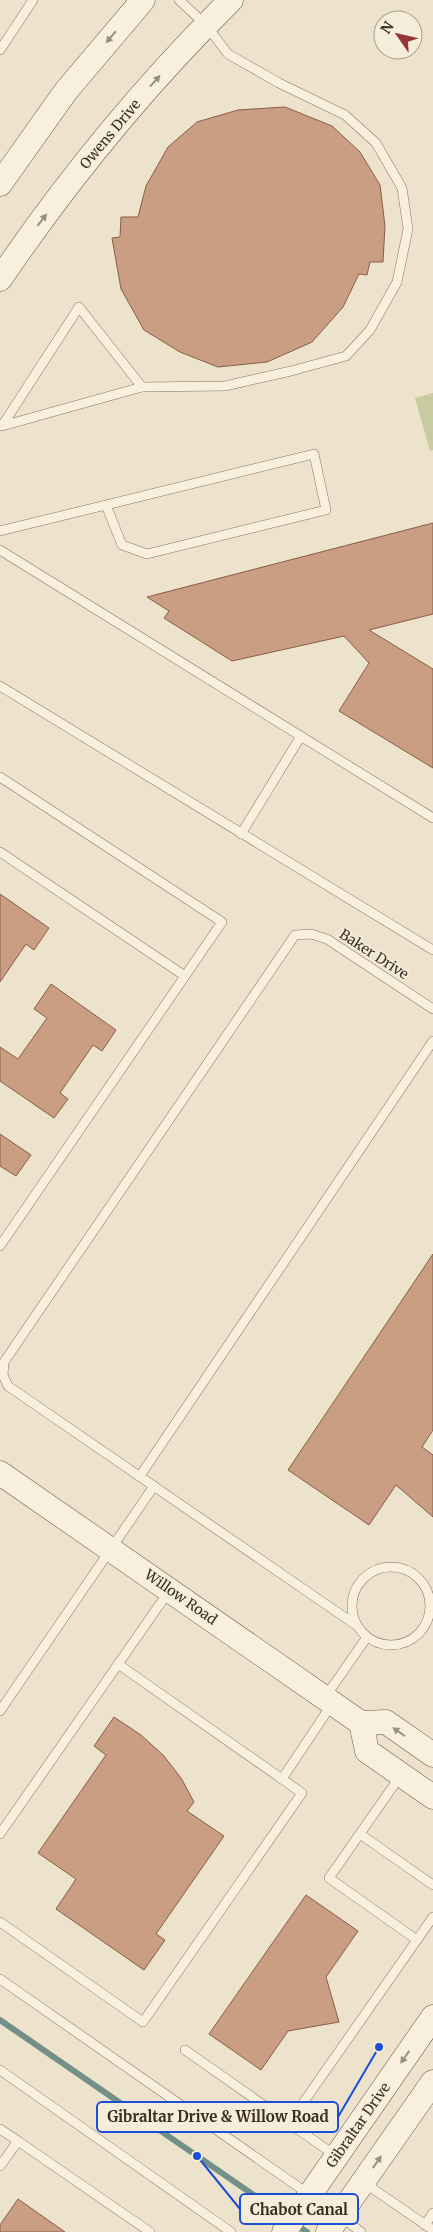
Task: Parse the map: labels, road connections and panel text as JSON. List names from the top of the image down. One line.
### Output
{"streets":{"street":["Owens Drive","Willow Road","Gibraltar Drive"],"lane":["Baker Drive"]},"places":["Gibraltar Drive & Willow Road","Chabot Canal"],"north":"top left"}
